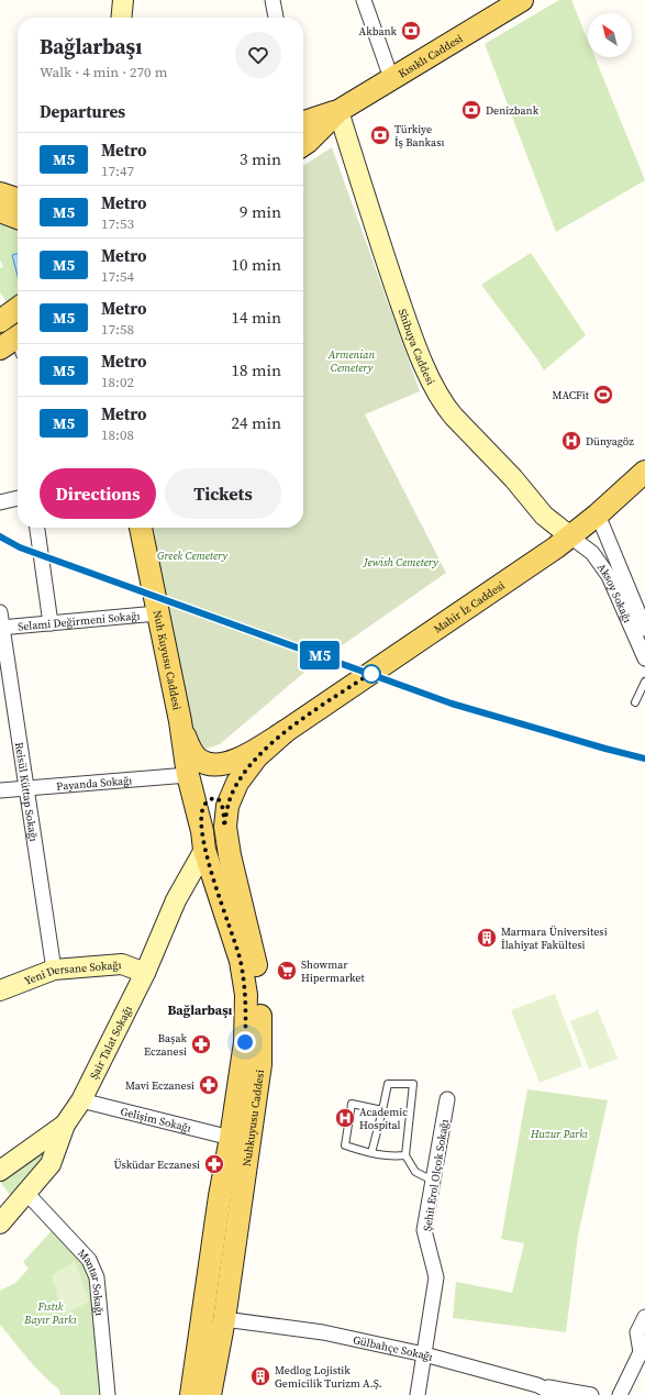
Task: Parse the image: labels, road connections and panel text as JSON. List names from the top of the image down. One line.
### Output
{"streets":{"main road":["Kısıklı Caddesi","Mahir İz Caddesi","Nuh Kuyusu Caddesi","Nuhkuyusu Caddesi"],"street":["Shibuya Caddesi","Aksoy Sokağı","Selami Değirmeni Sokağı","Payanda Sokağı","Reisül Küttap Sokağı","Yeni Dersane Sokağı","Şair Talat Sokağı","Gelişim Sokağı","Şehit Erol Olçok Sokağı","Mantar Sokağı","Gülbahçe Sokağı"]},"crossings":[["Kısıklı Caddesi","Shibuya Caddesi"],["Shibuya Caddesi","Aksoy Sokağı"],["Shibuya Caddesi","Mahir İz Caddesi"],["Aksoy Sokağı","Mahir İz Caddesi"],["Mahir İz Caddesi","Nuhkuyusu Caddesi"],["Selami Değirmeni Sokağı","Nuh Kuyusu Caddesi"],["Selami Değirmeni Sokağı","Reisül Küttap Sokağı"],["Nuh Kuyusu Caddesi","Nuhkuyusu Caddesi"],["Payanda Sokağı","Reisül Küttap Sokağı"],["Payanda Sokağı","Nuhkuyusu Caddesi"],["Reisül Küttap Sokağı","Yeni Dersane Sokağı"],["Yeni Dersane Sokağı","Şair Talat Sokağı"],["Şair Talat Sokağı","Nuhkuyusu Caddesi"],["Şair Talat Sokağı","Gelişim Sokağı"],["Şair Talat Sokağı","Mantar Sokağı"],["Nuhkuyusu Caddesi","Gelişim Sokağı"],["Nuhkuyusu Caddesi","Gülbahçe Sokağı"],["Şehit Erol Olçok Sokağı","Gülbahçe Sokağı"]],"districts":["Bağlarbaşı"],"parks":["Armenian Cemetery","Greek Cemetery","Jewish Cemetery","Huzur Parkı","Fıstık Bayır Parkı"],"places":{"bank":["Akbank","Denizbank","Türkiye İş Bankası"],"sports":["MACFit"],"hospital":["Dünyagöz","Academic Hospital"],"building":["Marmara Üniversitesi İlahiyat Fakültesi","Medlog Lojistik Gemicilik Turizm A.Ş."],"supermarket":["Showmar Hipermarket"],"pharmacy":["Başak Eczanesi","Mavi Eczanesi","Üsküdar Eczanesi"]},"lines":["metro line M5"],"north":"top left","page":{"on_map":"M5","heading":[["Bağlarbaşı","Walk · 4 min · 270 m"],"Departures"],"list":[{"mark":"M5","name":"Metro","note":"17:47","value":"3 min"},{"mark":"M5","name":"Metro","note":"17:53","value":"9 min"},{"mark":"M5","name":"Metro","note":"17:54","value":"10 min"},{"mark":"M5","name":"Metro","note":"17:58","value":"14 min"},{"mark":"M5","name":"Metro","note":"18:02","value":"18 min"},{"mark":"M5","name":"Metro","note":"18:08","value":"24 min"}],"buttons":["Directions","Tickets"]}}
